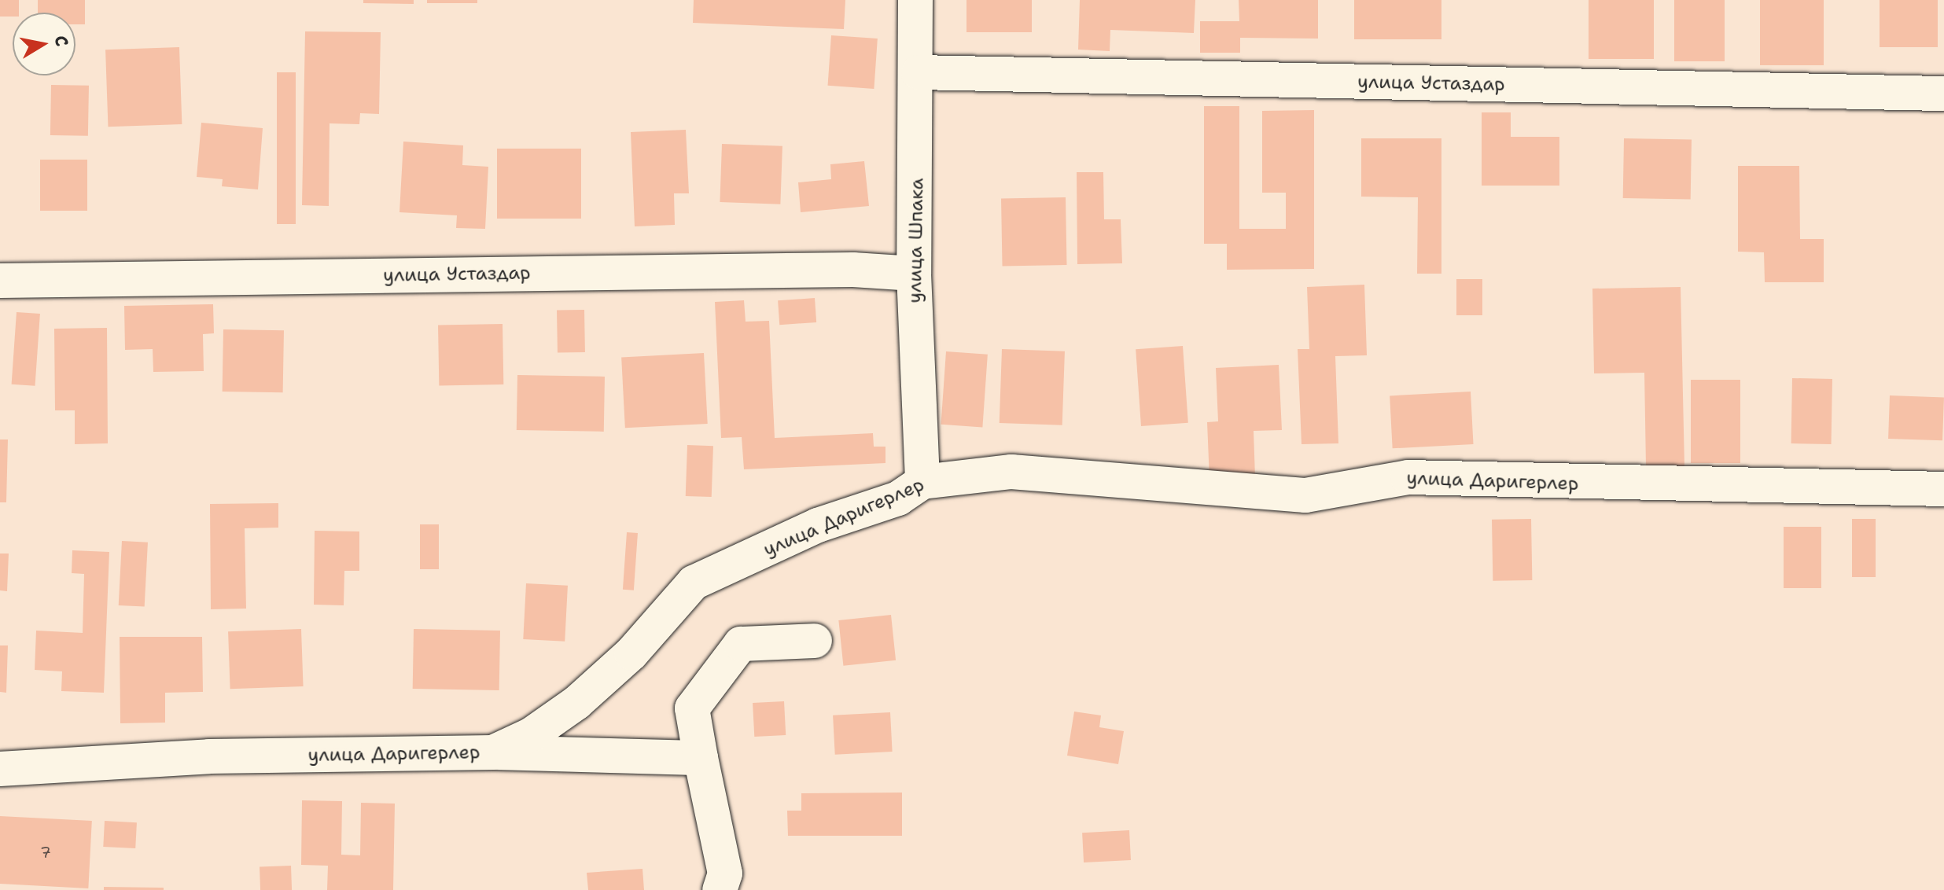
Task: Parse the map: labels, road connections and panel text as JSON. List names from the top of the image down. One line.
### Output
{"streets":{"street":["улица Устаздар","улица Шпака","улица Даригерлер"]},"crossings":[["улица Устаздар","улица Шпака"],["улица Шпака","улица Даригерлер"]],"house_numbers":["7"],"north":"right"}
